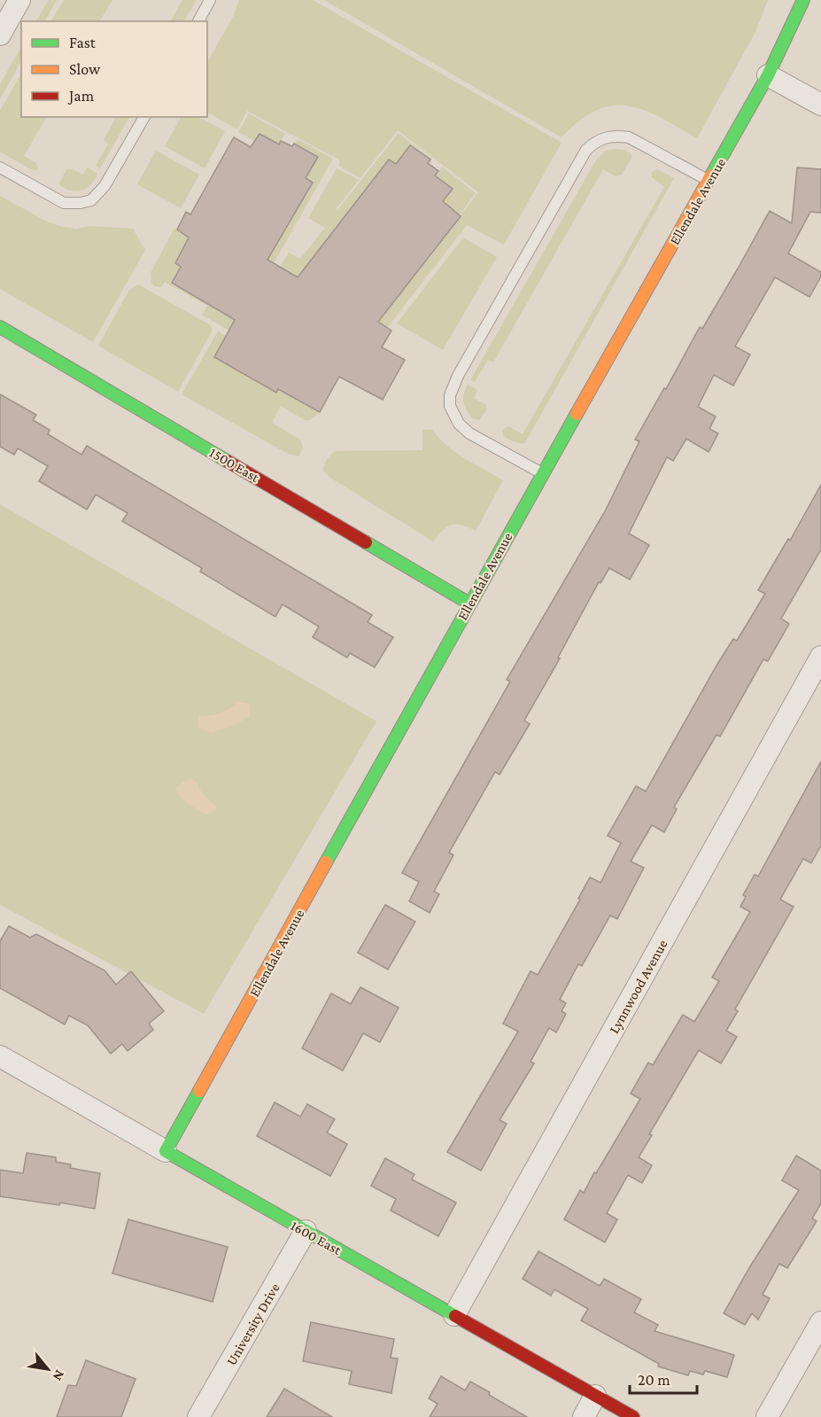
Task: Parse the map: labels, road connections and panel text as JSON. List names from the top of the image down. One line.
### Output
{"streets":{"street":["Ellendale Avenue","1500 East","Lynnwood Avenue","1600 East","University Drive"]},"crossings":[["Ellendale Avenue","1500 East"],["Ellendale Avenue","1600 East"],["Lynnwood Avenue","1600 East"],["1600 East","University Drive"]],"legend":["Fast","Slow","Jam"],"scale_bar":"20 m","north":"bottom right"}
